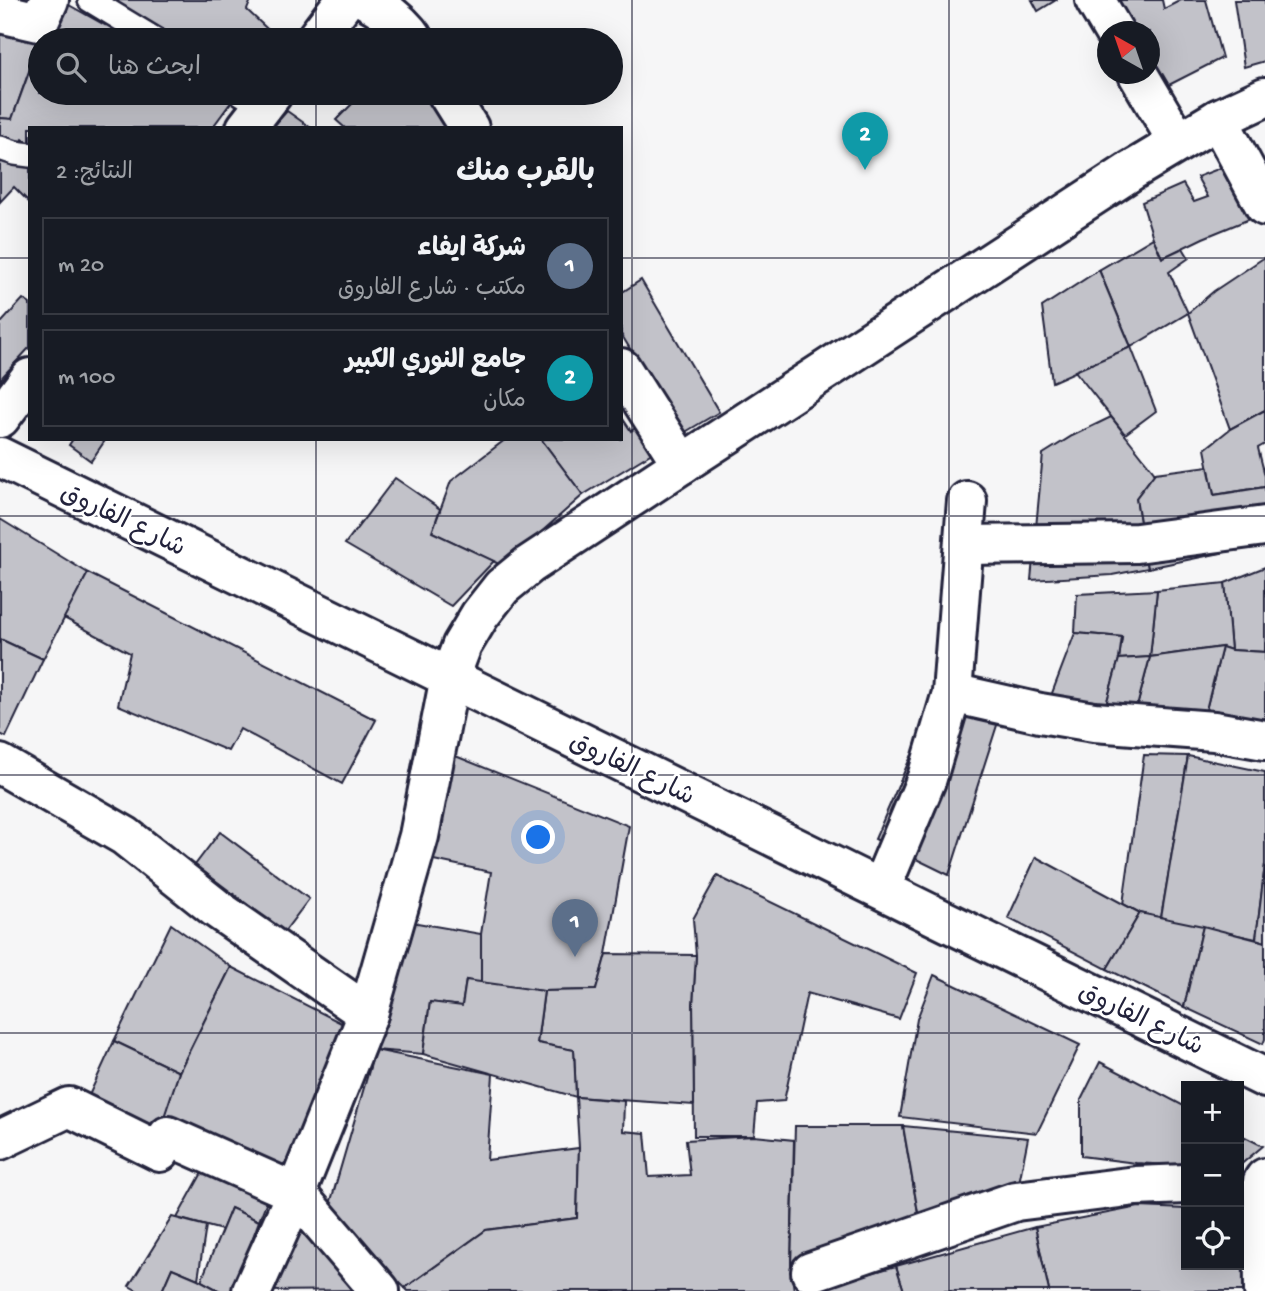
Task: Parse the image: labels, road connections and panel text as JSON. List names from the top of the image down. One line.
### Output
{"streets":{"street":["شارع الفاروق"]},"north":"top left","page":{"search":"ابحث هنا","pins":["2","1"],"heading":["بالقرب منك","النتائج: 2"],"list":[{"mark":"1","name":"شركة ايفاء","note":"مكتب · شارع الفاروق","value":"20 m"},{"mark":"2","name":"جامع النوري الكبير","note":"مكان","value":"100 m"}],"map_buttons":["+","−"]}}
